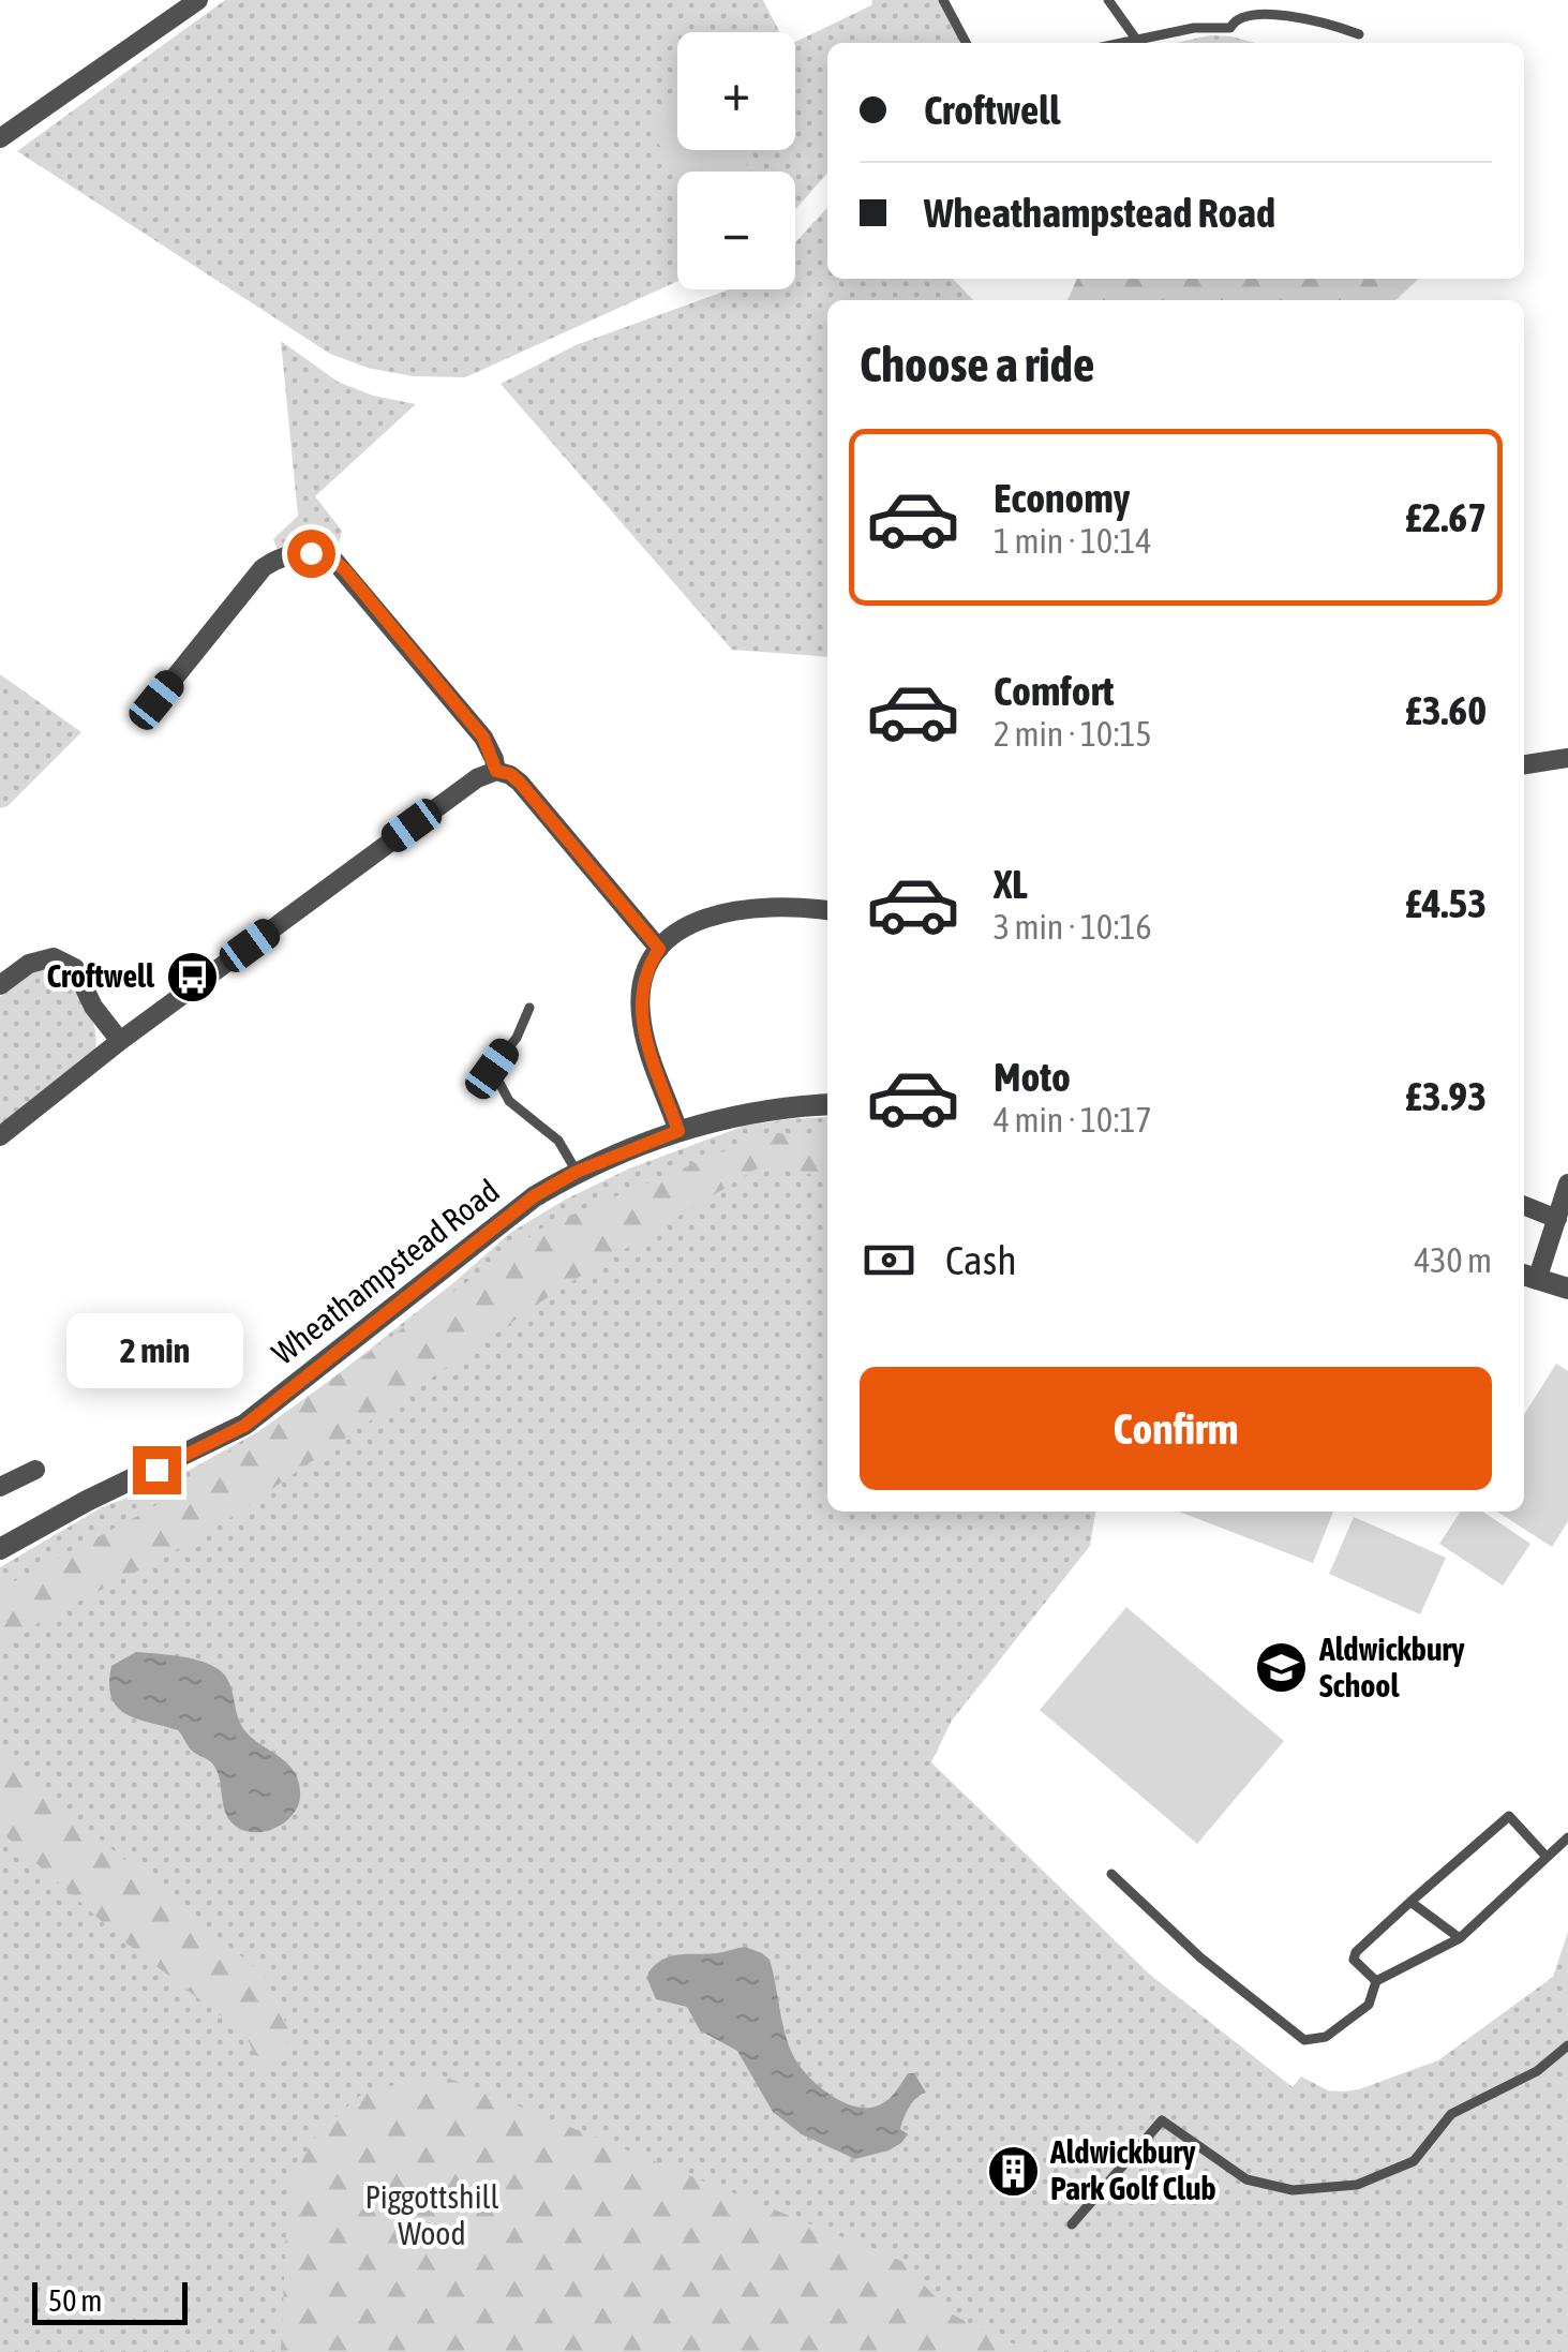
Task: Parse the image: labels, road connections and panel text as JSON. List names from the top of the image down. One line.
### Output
{"streets":{"street":["Wheathampstead Road"]},"parks":["Piggottshill Wood"],"places":{"bus stop":["Croftwell"],"school or university":["Aldwickbury School"],"building":["Aldwickbury Park Golf Club"]},"scale_bar":"50 m","page":{"map_buttons":["+","−"],"banner":["Croftwell","Wheathampstead Road"],"heading":"Choose a ride","list":[{"name":"Economy","note":"1 min · 10:14","value":"£2.67"},{"name":"Comfort","note":"2 min · 10:15","value":"£3.60"},{"name":"XL","note":"3 min · 10:16","value":"£4.53"},{"name":"Moto","note":"4 min · 10:17","value":"£3.93"}],"pay":["Cash","430 m"],"bubble":"2 min","buttons":"Confirm","scale":"50 m"}}
